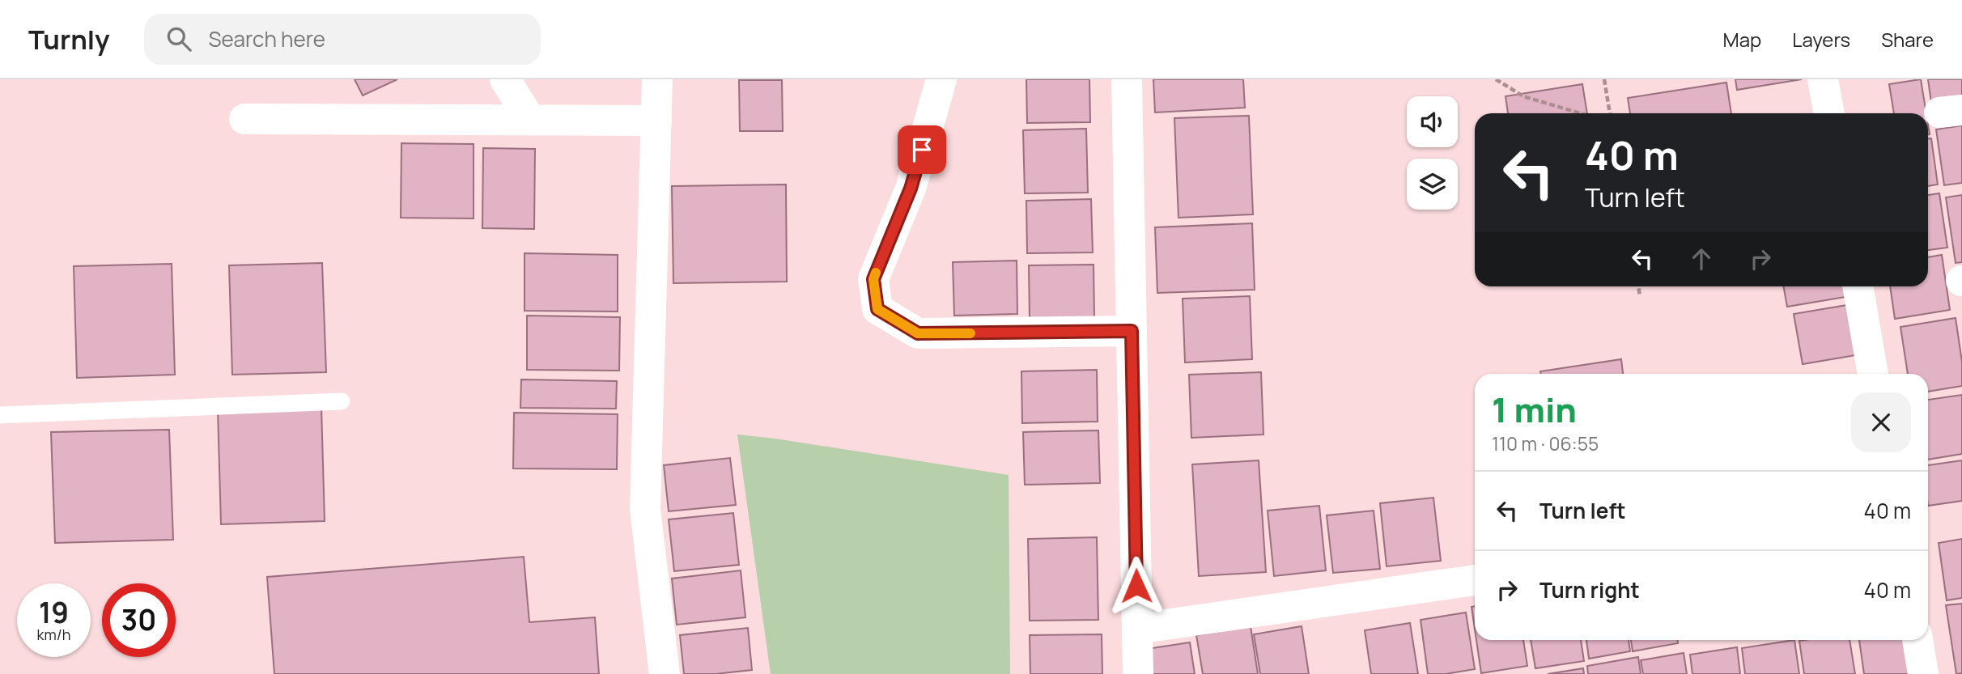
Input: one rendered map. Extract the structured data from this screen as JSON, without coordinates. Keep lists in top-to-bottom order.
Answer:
{
  "page": {
    "header": "Turnly",
    "search": "Search here",
    "nav": ["Map", "Layers", "Share"],
    "turn": ["40 m", "Turn left"],
    "heading": ["1 min", "110 m · 06:55"],
    "list": [
      {
        "name": "Turn left",
        "value": "40 m"
      },
      {
        "name": "Turn right",
        "value": "40 m"
      }
    ],
    "speed": "19 km/h",
    "limit": "30"
  }
}
